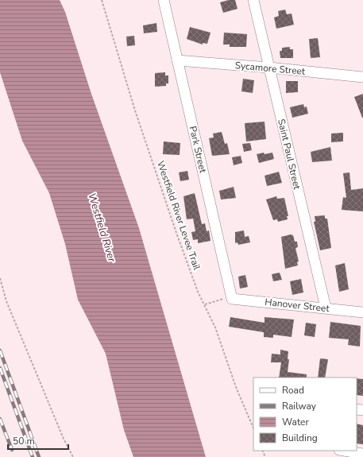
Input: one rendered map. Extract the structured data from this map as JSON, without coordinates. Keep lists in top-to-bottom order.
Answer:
{
  "streets": {
    "street": [
      "Sycamore Street",
      "Park Street",
      "Saint Paul Street",
      "Hanover Street"
    ],
    "path": ["Westfield River Levee Trail"]
  },
  "crossings": [
    ["Sycamore Street", "Park Street"],
    ["Sycamore Street", "Saint Paul Street"],
    ["Park Street", "Hanover Street"],
    ["Saint Paul Street", "Hanover Street"]
  ],
  "water": ["Westfield River"],
  "legend": [
    "Road",
    "Railway",
    "Water",
    "Building"
  ],
  "scale_bar": "50 m"
}
